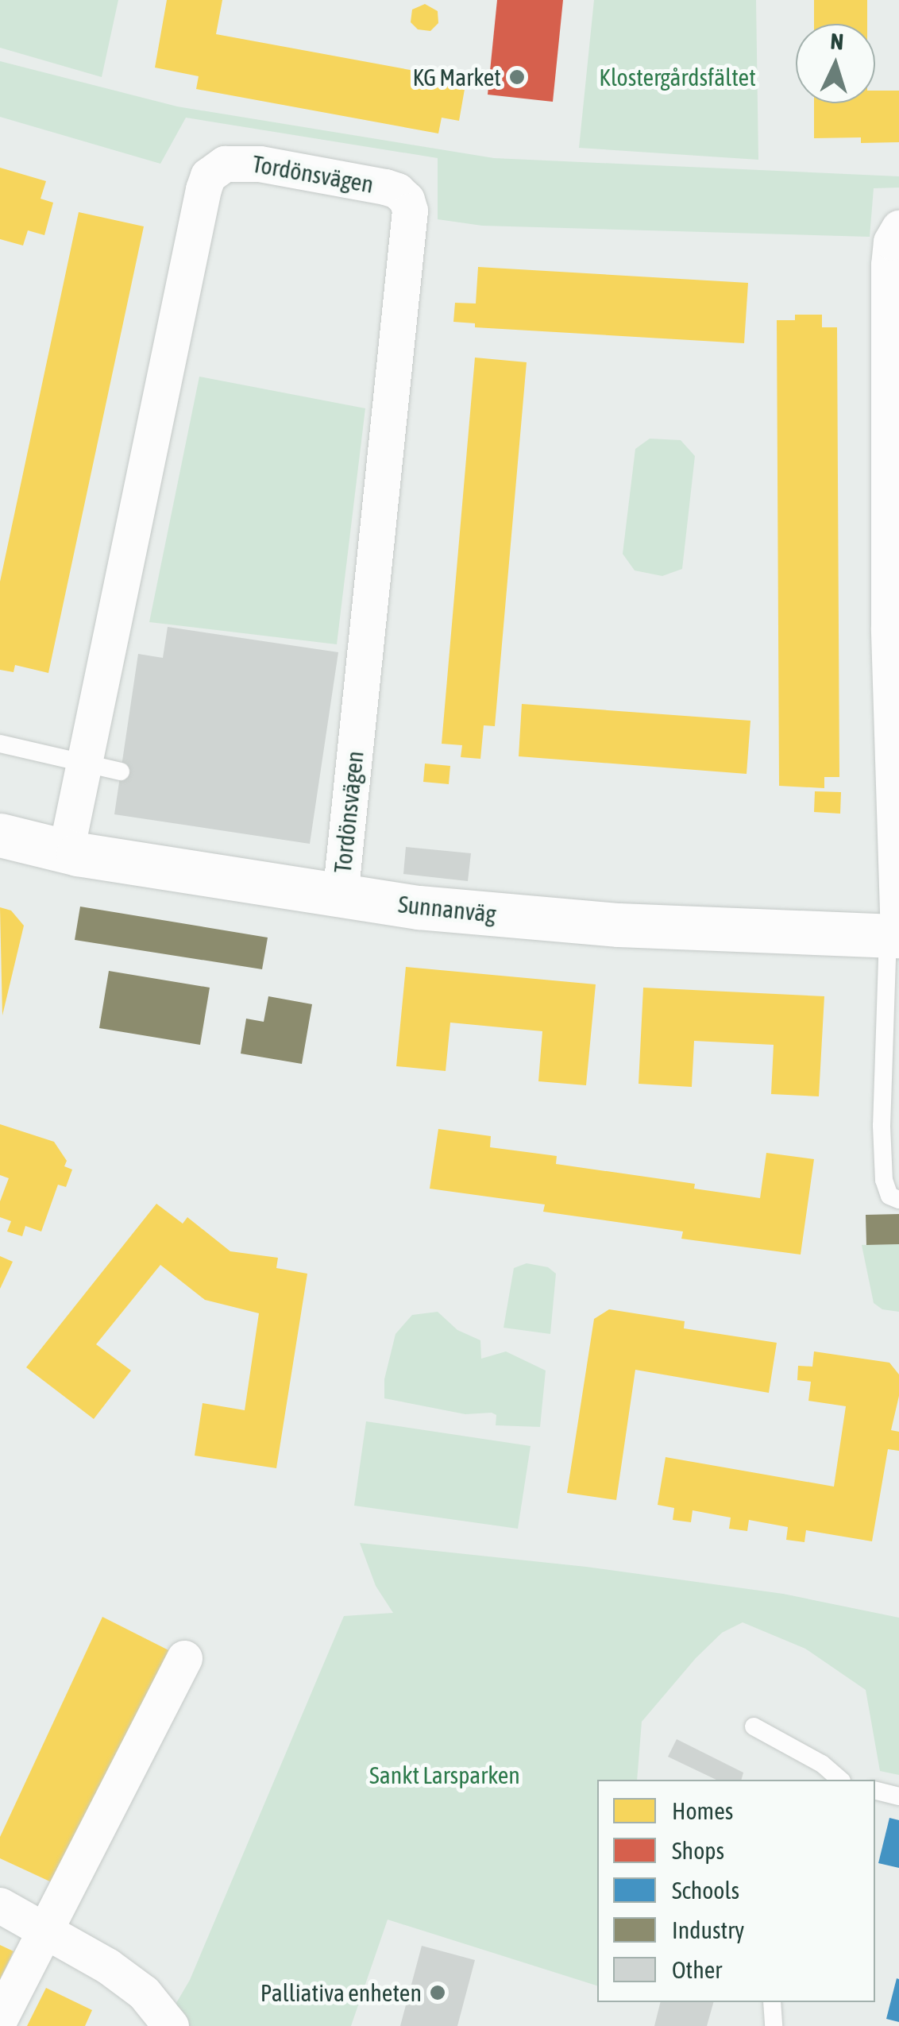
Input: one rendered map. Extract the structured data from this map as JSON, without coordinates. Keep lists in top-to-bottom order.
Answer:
{
  "streets": {
    "street": ["Tordönsvägen", "Sunnanväg"]
  },
  "crossings": [
    ["Tordönsvägen", "Sunnanväg"]
  ],
  "parks": ["Klostergårdsfältet", "Sankt Larsparken"],
  "places": ["KG Market", "Palliativa enheten"],
  "legend": [
    "Homes",
    "Shops",
    "Schools",
    "Industry",
    "Other"
  ],
  "north": "top"
}
